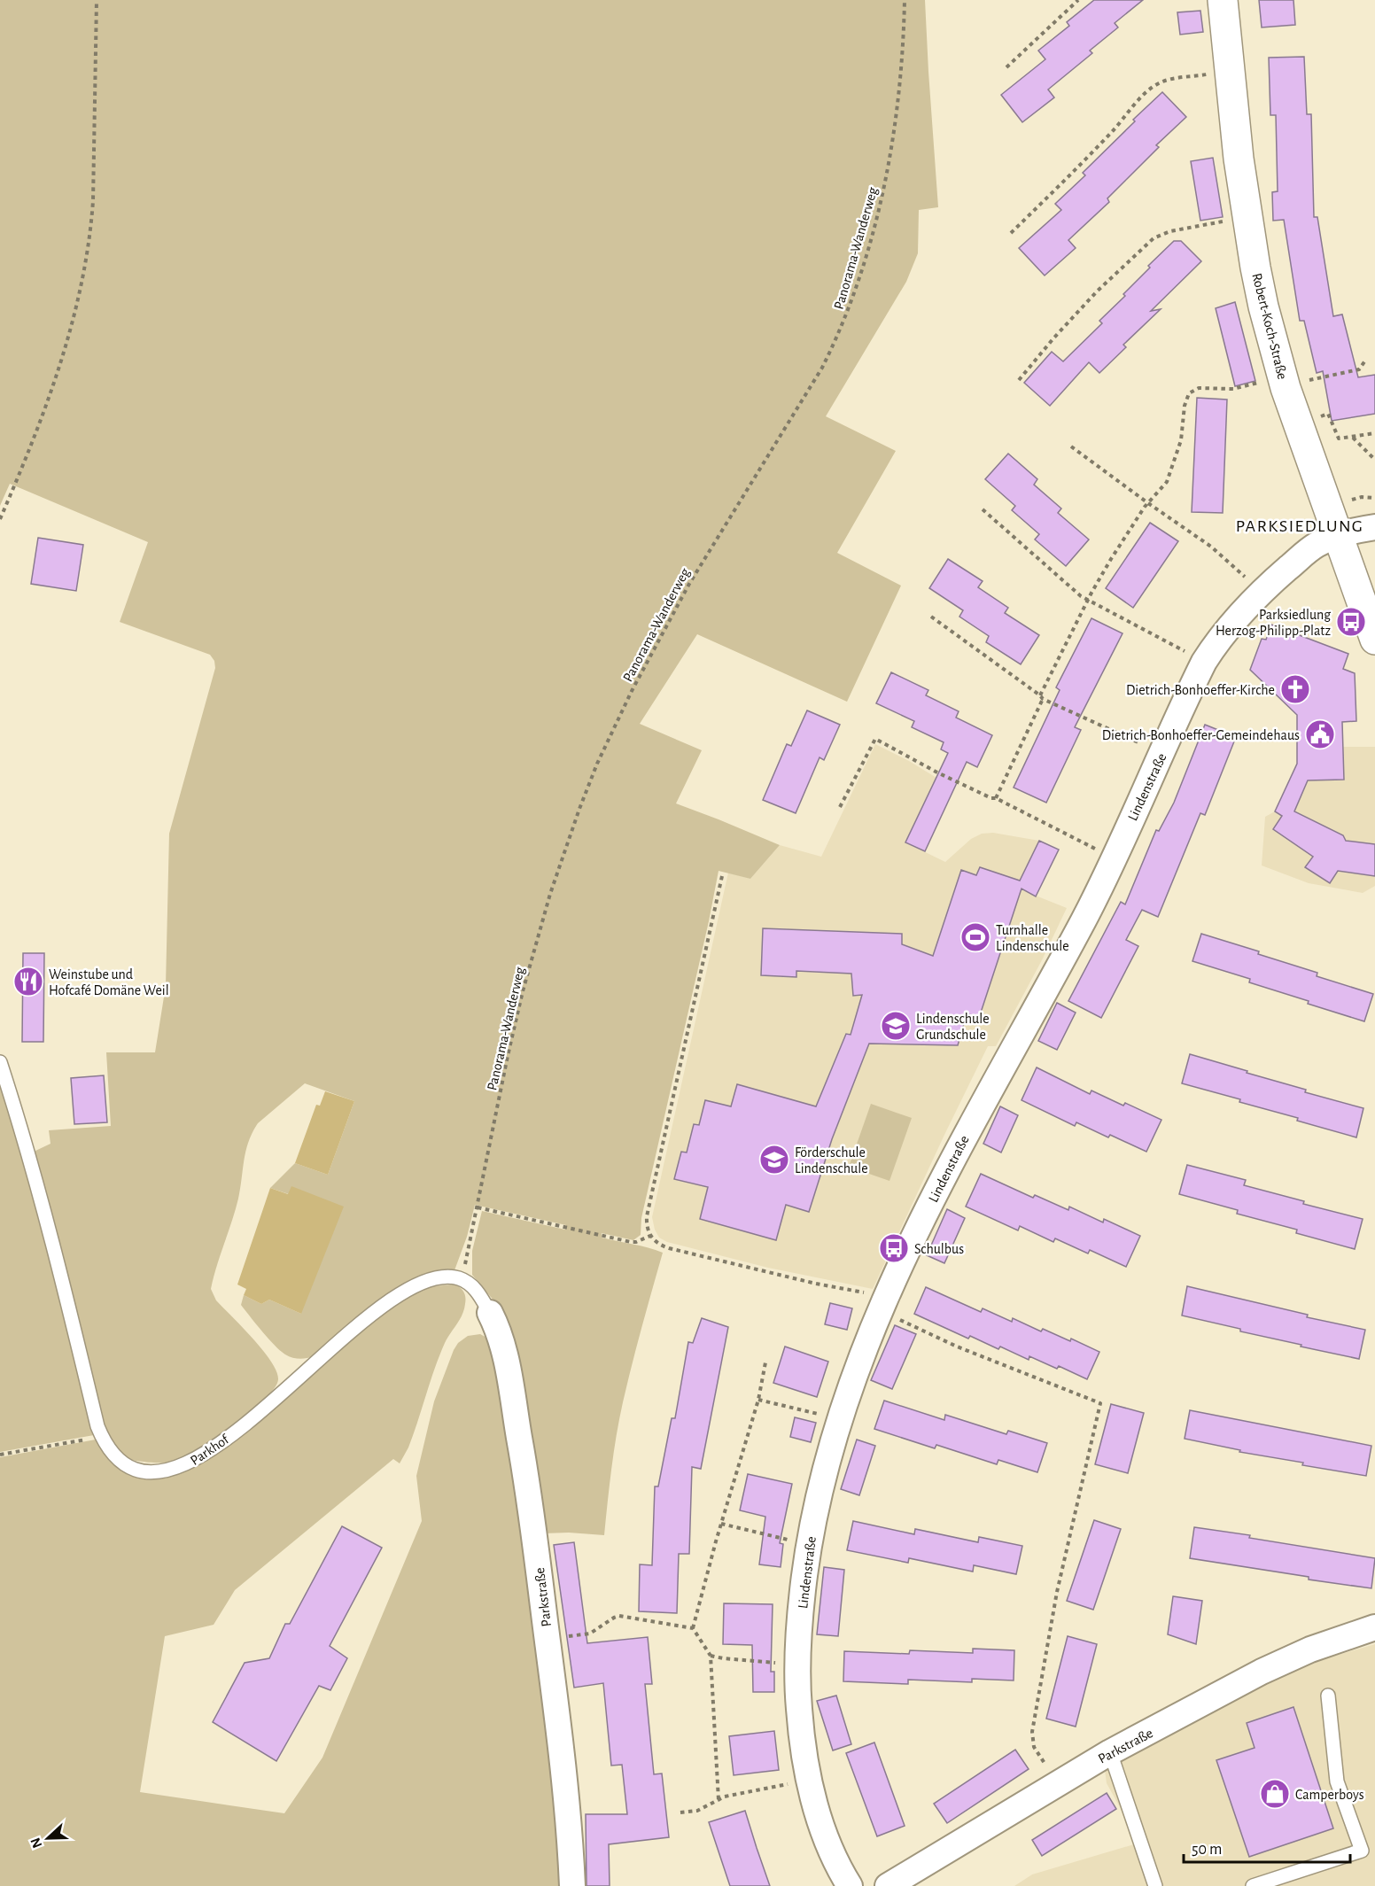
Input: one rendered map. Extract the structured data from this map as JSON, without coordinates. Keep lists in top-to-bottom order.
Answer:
{
  "streets": {
    "street": ["Robert-Koch-Straße", "Lindenstraße", "Parkstraße"],
    "lane": ["Parkhof"],
    "path": ["Panorama-Wanderweg"]
  },
  "crossings": [
    ["Panorama-Wanderweg", "Parkhof"],
    ["Robert-Koch-Straße", "Lindenstraße"]
  ],
  "districts": ["PARKSIEDLUNG"],
  "places": {
    "bus stop": ["Parksiedlung Herzog-Philipp-Platz", "Schulbus"],
    "church": ["Dietrich-Bonhoeffer-Kirche"],
    "public building": ["Dietrich-Bonhoeffer-Gemeindehaus"],
    "sports": ["Turnhalle Lindenschule"],
    "restaurant": ["Weinstube und Hofcafé Domäne Weil"],
    "school or university": ["Lindenschule Grundschule", "Förderschule Lindenschule"],
    "shop": ["Camperboys"]
  },
  "scale_bar": "50 m",
  "north": "left"
}
